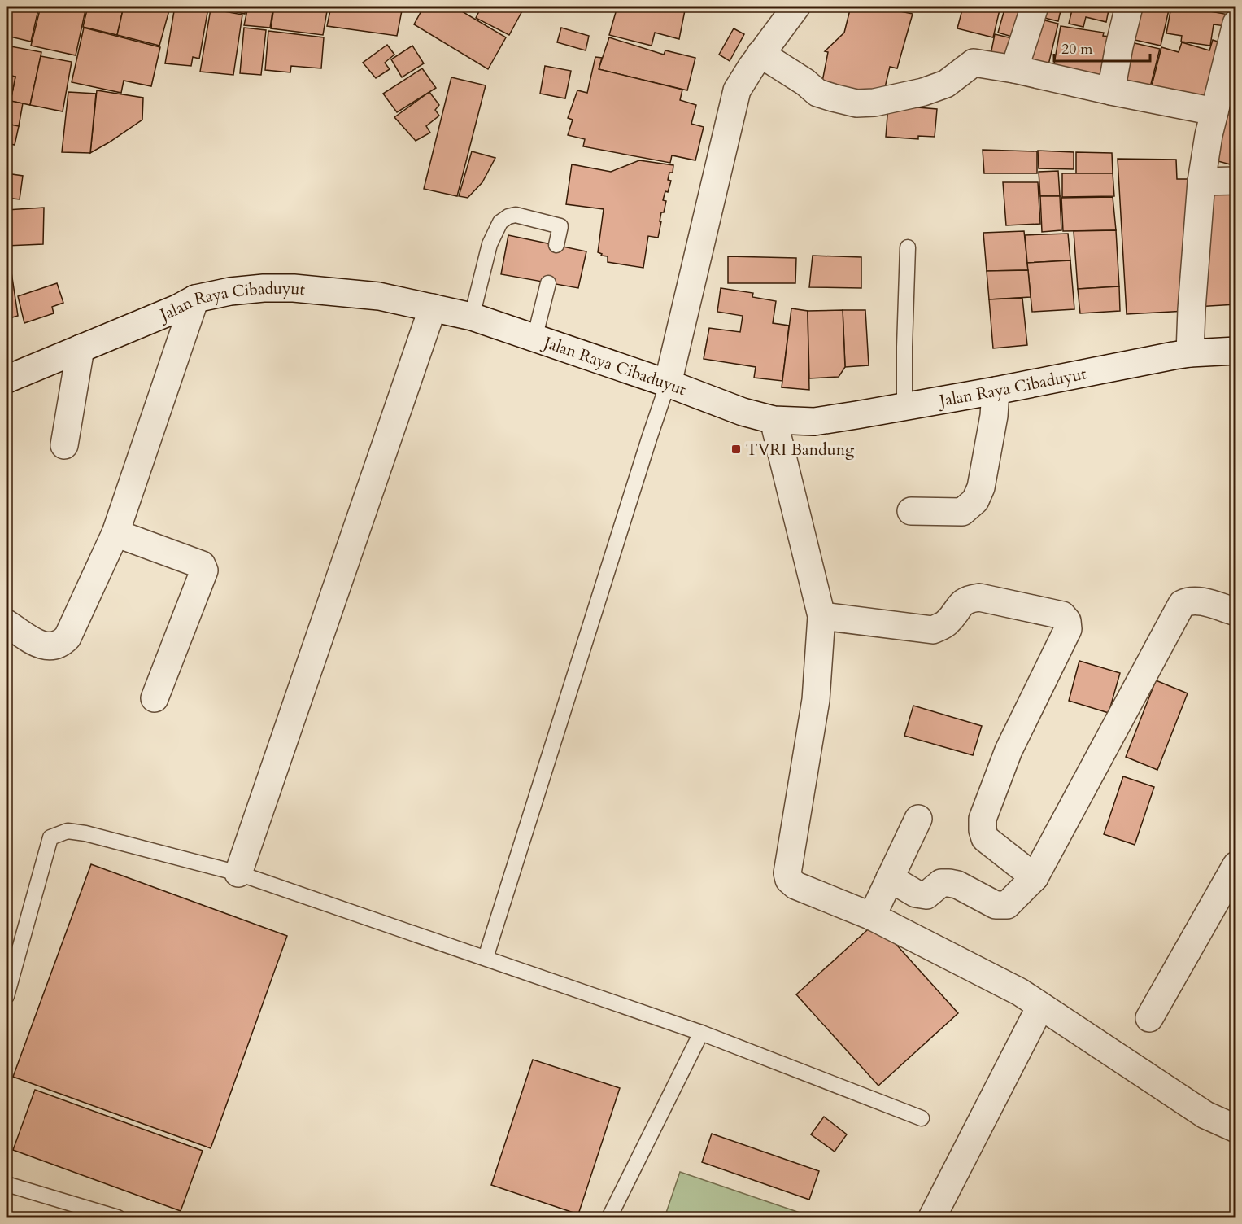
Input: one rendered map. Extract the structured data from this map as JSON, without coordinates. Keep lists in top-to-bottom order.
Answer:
{
  "streets": {
    "street": ["Jalan Raya Cibaduyut"]
  },
  "places": {
    "transit": ["TVRI Bandung"]
  },
  "scale_bar": "20 m"
}
